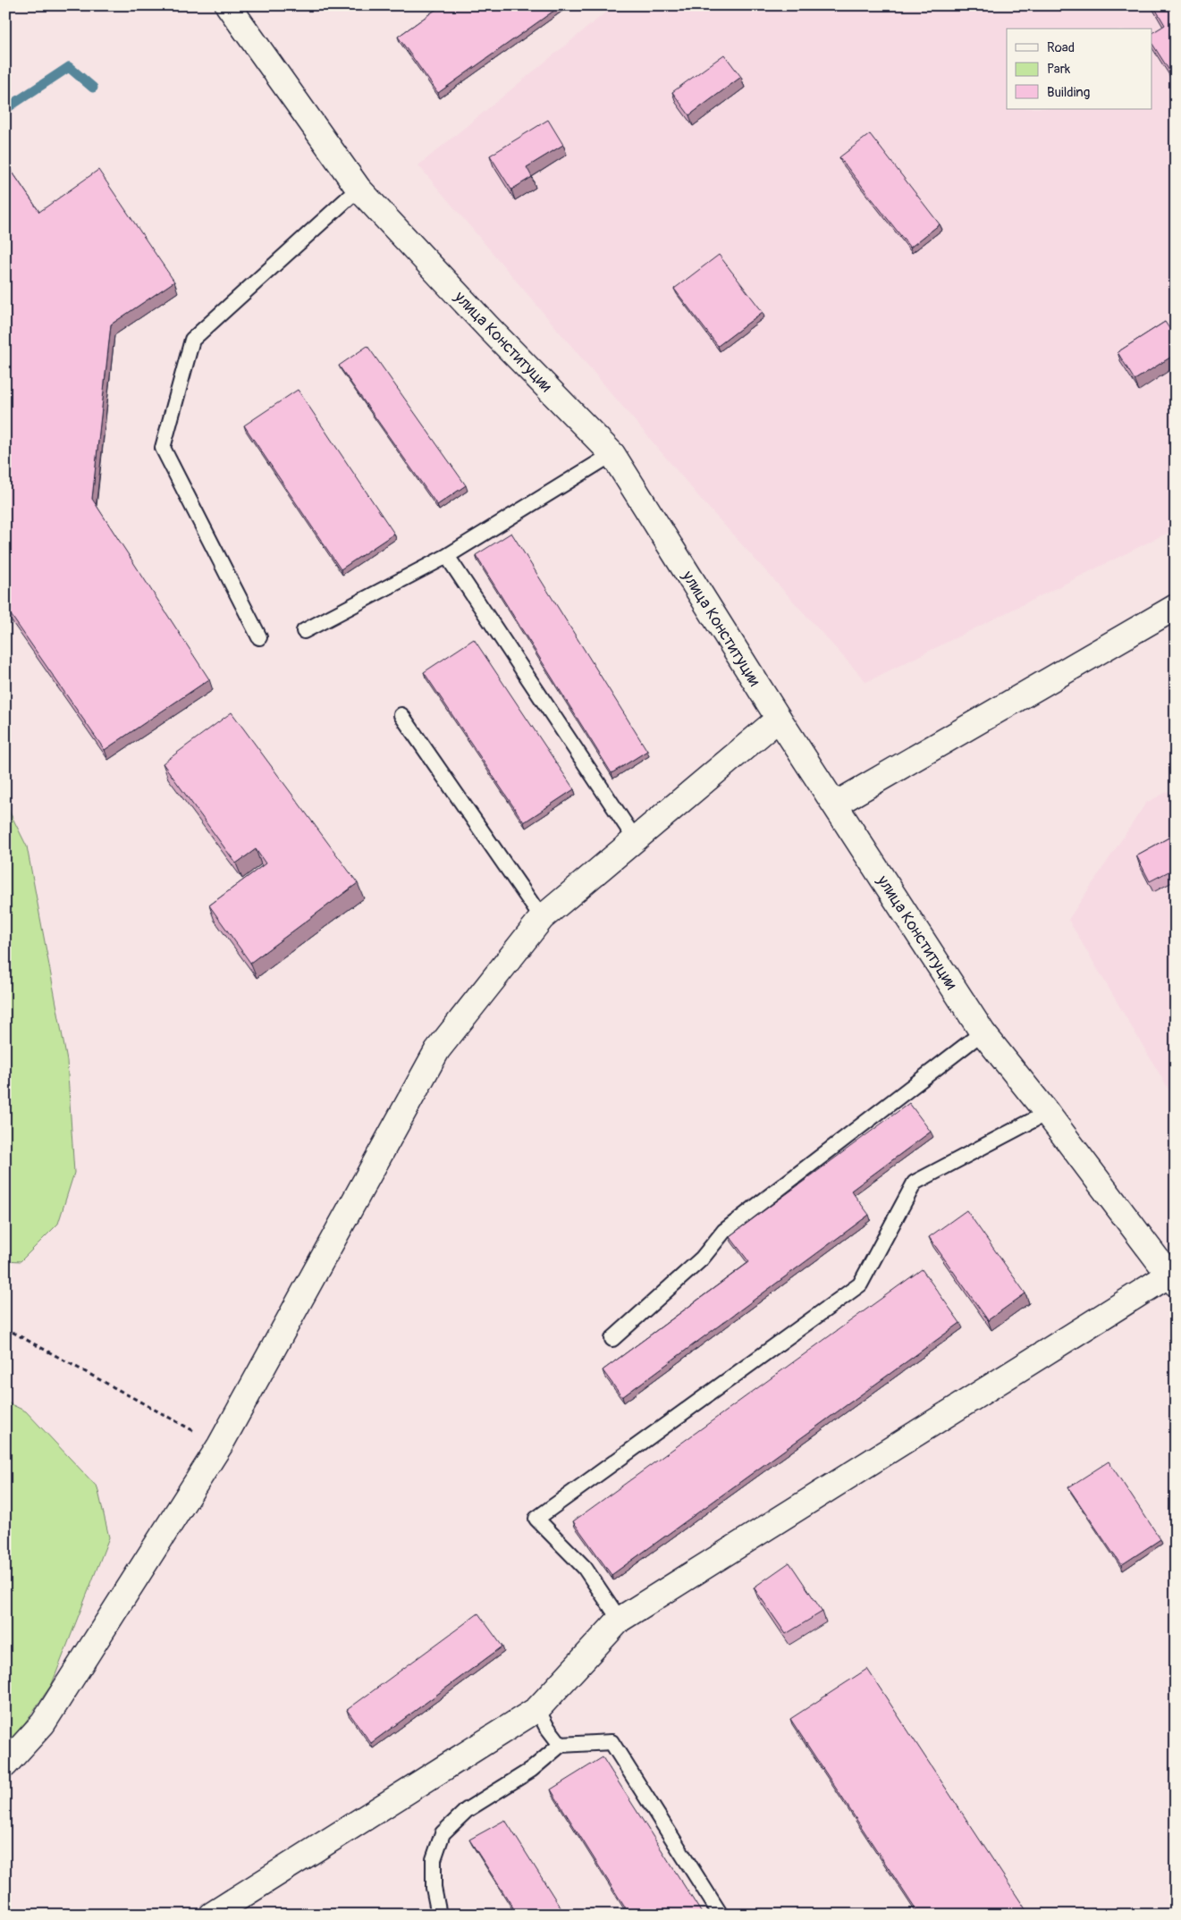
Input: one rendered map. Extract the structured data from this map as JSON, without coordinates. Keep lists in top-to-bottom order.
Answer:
{
  "streets": {
    "street": ["улица Конституции"]
  },
  "legend": ["Road", "Park", "Building"]
}
